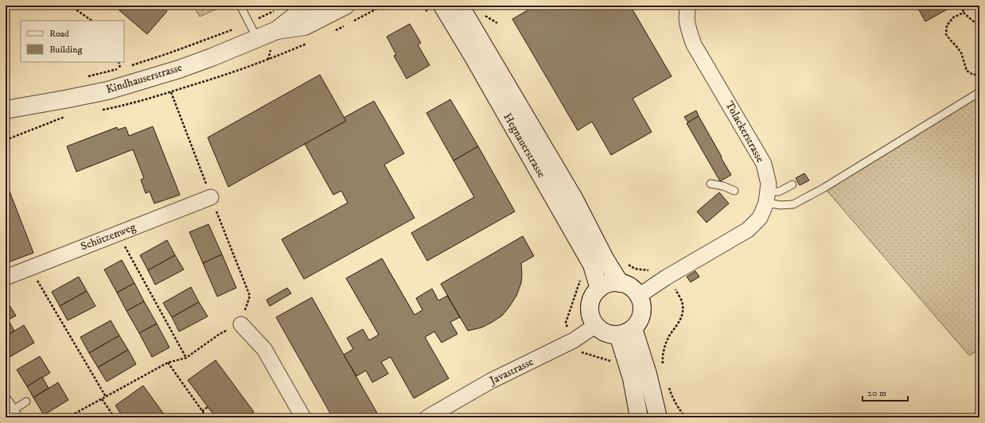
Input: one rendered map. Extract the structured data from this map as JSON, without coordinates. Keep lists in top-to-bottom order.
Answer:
{
  "streets": {
    "main road": ["Kindhauserstrasse", "Hegnauerstrasse"],
    "street": ["Tolackerstrasse", "Schützenweg", "Javastrasse"]
  },
  "crossings": [
    ["Tolackerstrasse", "Hegnauerstrasse"],
    ["Tolackerstrasse", "Javastrasse"],
    ["Hegnauerstrasse", "Javastrasse"]
  ],
  "legend": ["Road", "Building"],
  "scale_bar": "20 m"
}
